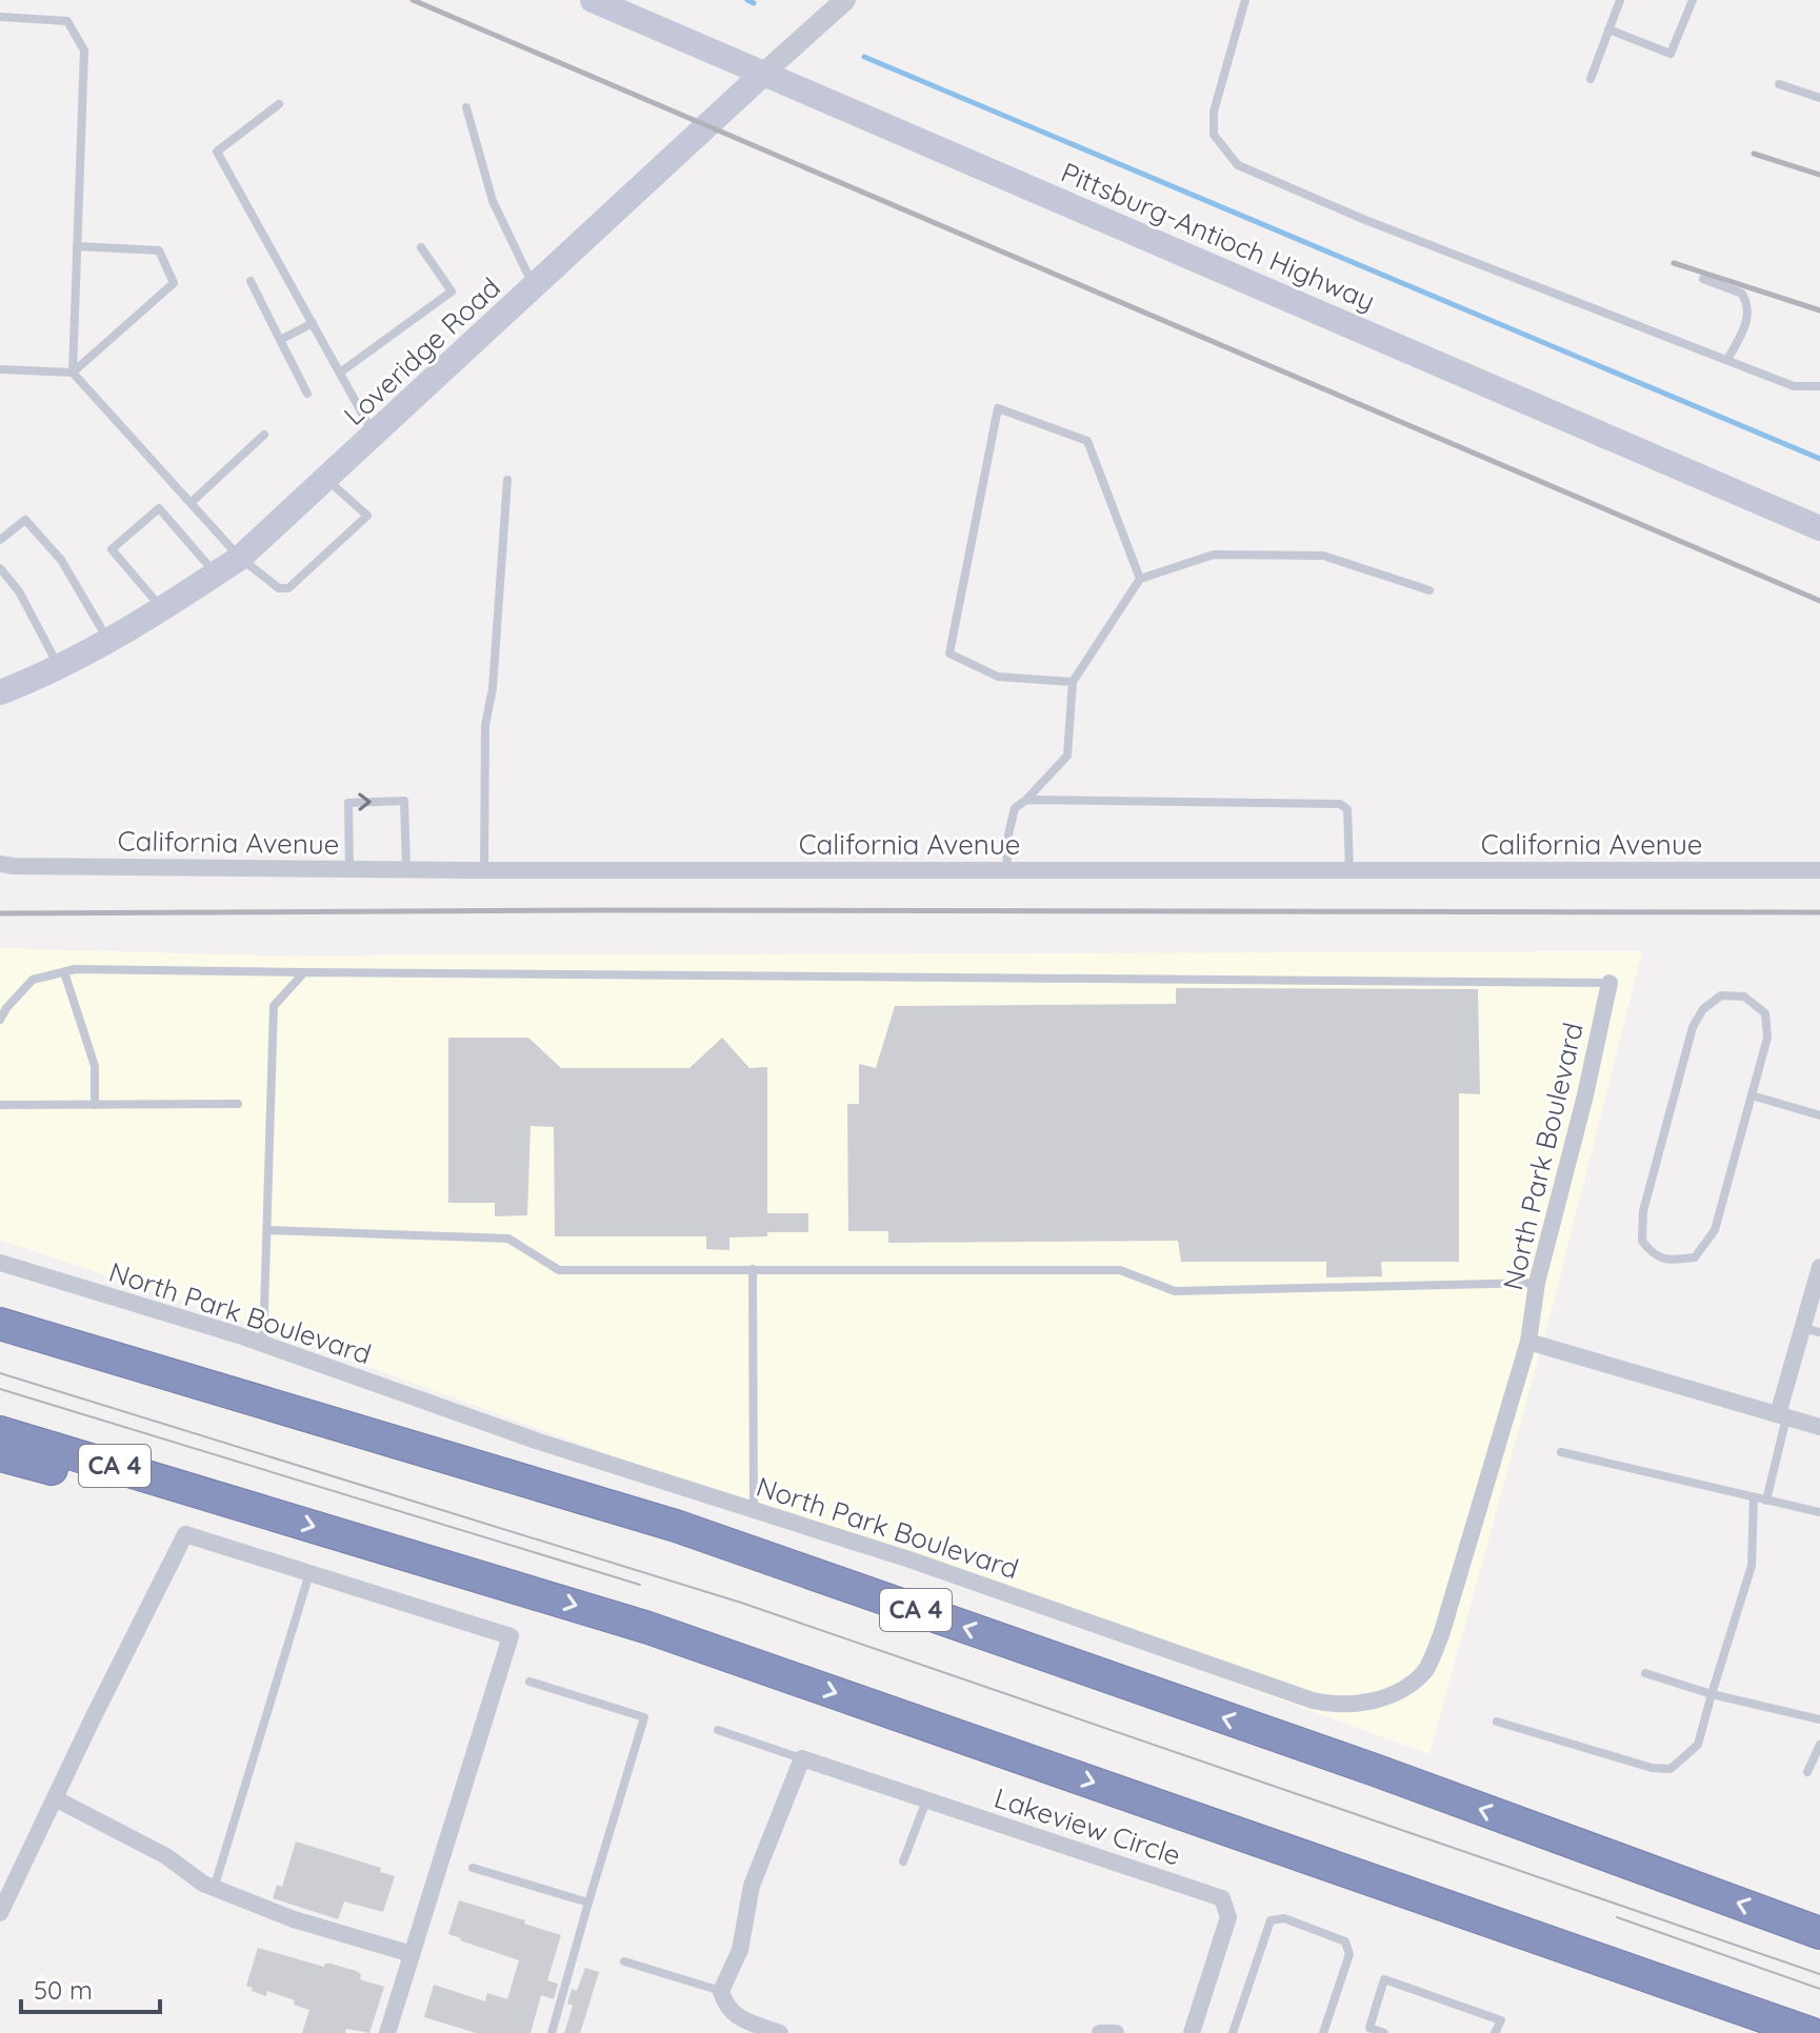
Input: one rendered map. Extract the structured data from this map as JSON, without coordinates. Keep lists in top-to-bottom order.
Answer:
{
  "streets": {
    "highway": ["CA 4"],
    "main road": ["Pittsburg-Antioch Highway", "Loveridge Road"],
    "street": ["California Avenue", "North Park Boulevard", "Lakeview Circle"]
  },
  "crossings": [
    ["Pittsburg-Antioch Highway", "Loveridge Road"]
  ],
  "scale_bar": "50 m"
}
